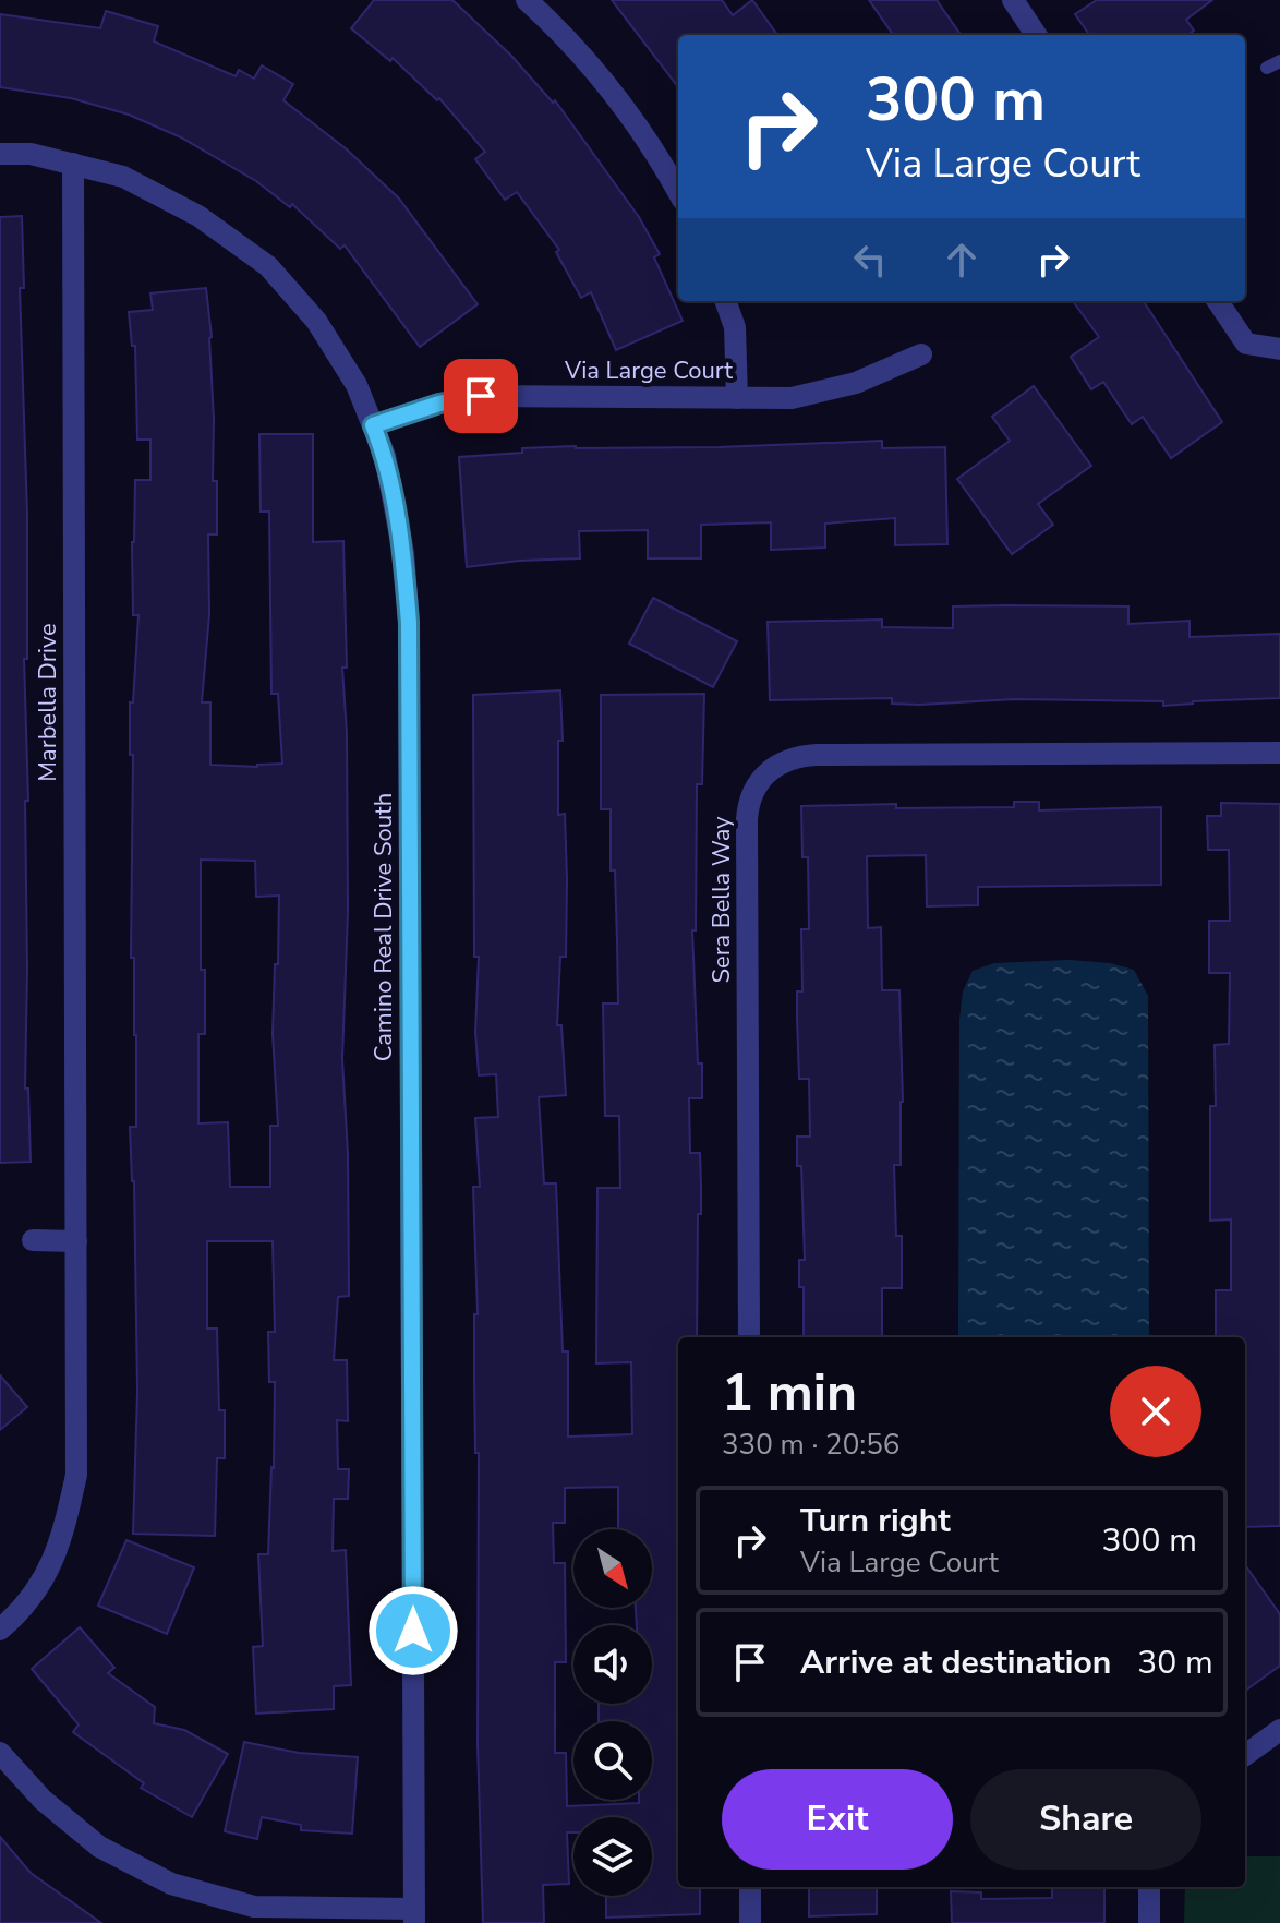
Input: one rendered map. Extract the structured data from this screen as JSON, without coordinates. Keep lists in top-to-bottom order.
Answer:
{
  "streets": {
    "street": [
      "Via Large Court",
      "Marbella Drive",
      "Sera Bella Way",
      "Camino Real Drive South"
    ]
  },
  "crossings": [
    ["Via Large Court", "Camino Real Drive South"],
    ["Marbella Drive", "Camino Real Drive South"]
  ],
  "north": "bottom right",
  "page": {
    "turn": ["300 m", "Via Large Court"],
    "heading": ["1 min", "330 m · 20:56"],
    "list": [
      {
        "name": "Turn right",
        "note": "Via Large Court",
        "value": "300 m"
      },
      {
        "name": "Arrive at destination",
        "value": "30 m"
      }
    ],
    "buttons": ["Exit", "Share"]
  }
}
